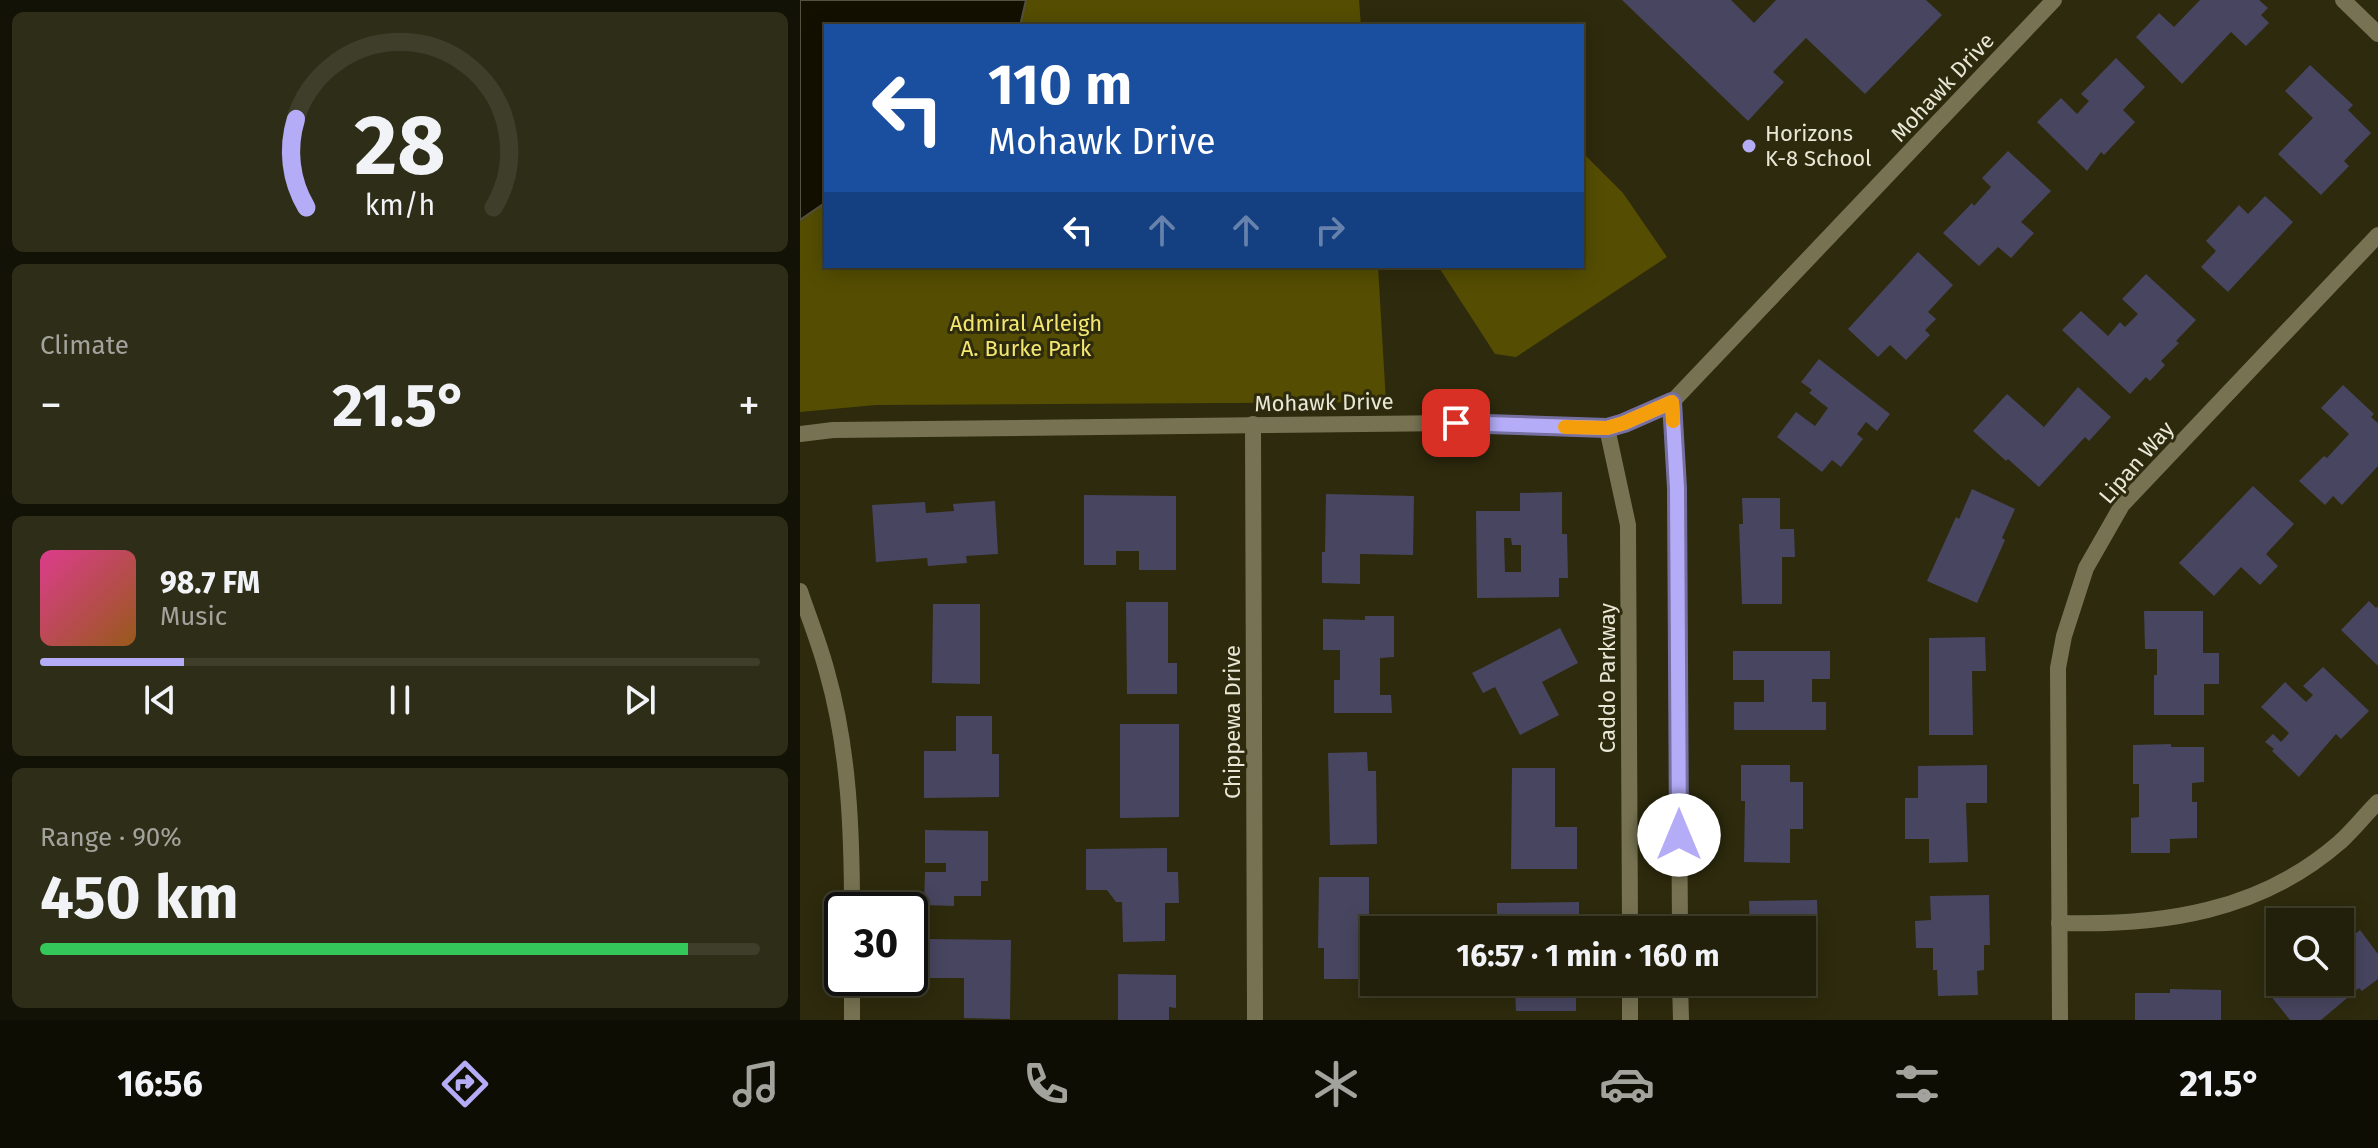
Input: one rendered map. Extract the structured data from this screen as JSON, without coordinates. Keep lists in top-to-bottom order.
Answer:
{
  "streets": {
    "street": [
      "Mohawk Drive",
      "Lipan Way",
      "Caddo Parkway",
      "Chippewa Drive"
    ]
  },
  "crossings": [
    ["Mohawk Drive", "Caddo Parkway"],
    ["Mohawk Drive", "Chippewa Drive"]
  ],
  "parks": ["Admiral Arleigh A. Burke Park"],
  "places": ["Horizons K-8 School"],
  "page": {
    "turn": ["110 m", "Mohawk Drive"],
    "tile": [
      "Climate",
      ["Range · 90%", "450 km"]
    ],
    "heat": ["−", "21.5°", "+"],
    "song": ["98.7 FM", "Music"],
    "limit": "30",
    "trip": "16:57 · 1 min · 160 m",
    "tabs": ["16:56", "21.5°"],
    "gauge": ["28", "km/h"]
  }
}
